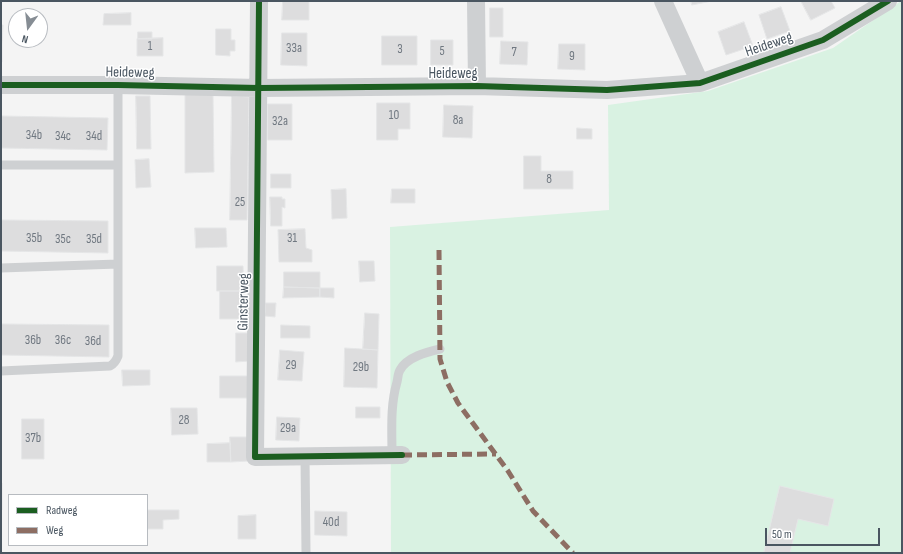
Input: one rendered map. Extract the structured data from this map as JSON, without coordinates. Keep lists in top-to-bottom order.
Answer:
{
  "streets": {
    "street": ["Heideweg", "Ginsterweg"]
  },
  "crossings": [
    ["Heideweg", "Ginsterweg"]
  ],
  "house_numbers": [
    "1",
    "33a",
    "3",
    "5",
    "7",
    "9",
    "10",
    "8a",
    "32a",
    "34b",
    "34c",
    "34d",
    "8",
    "25",
    "35b",
    "31",
    "35c",
    "35d",
    "36b",
    "36c",
    "36d",
    "29",
    "29b",
    "28",
    "29a",
    "37b",
    "40d"
  ],
  "legend": ["Radweg", "Weg"],
  "scale_bar": "50 m",
  "north": "bottom"
}
